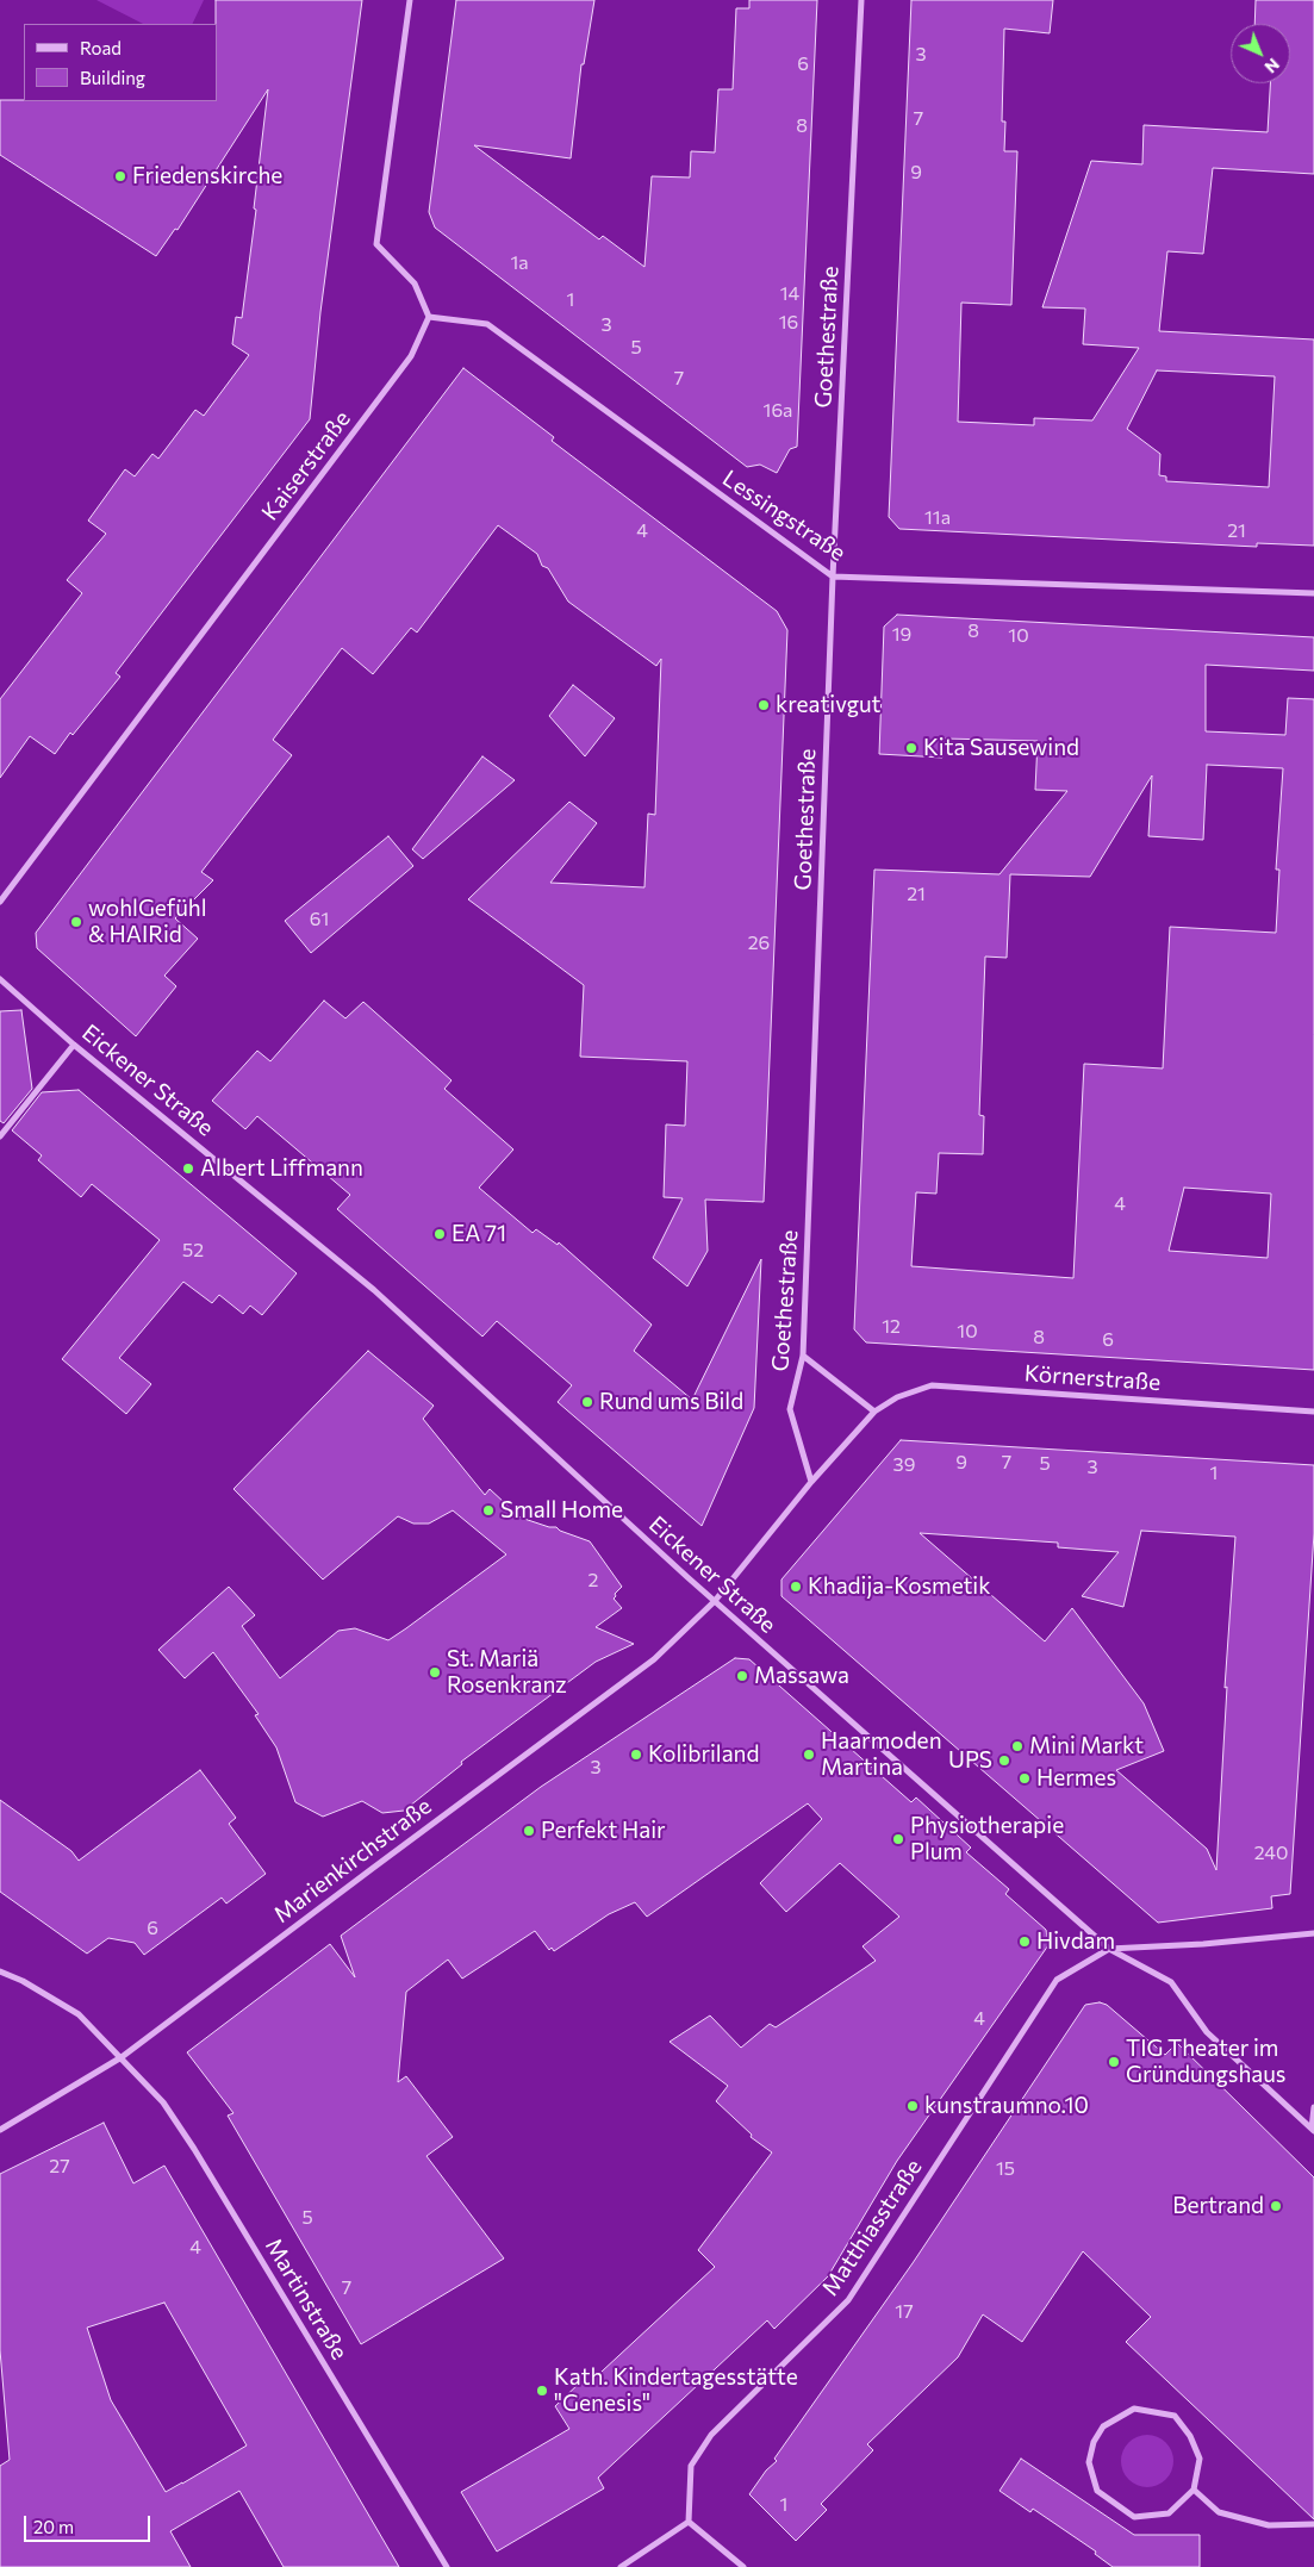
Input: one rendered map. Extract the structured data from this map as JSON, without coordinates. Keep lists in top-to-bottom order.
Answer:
{
  "streets": {
    "street": [
      "Goethestraße",
      "Kaiserstraße",
      "Lessingstraße",
      "Eickener Straße",
      "Körnerstraße",
      "Marienkirchstraße",
      "Matthiasstraße",
      "Martinstraße"
    ]
  },
  "crossings": [
    ["Goethestraße", "Lessingstraße"],
    ["Goethestraße", "Körnerstraße"],
    ["Kaiserstraße", "Lessingstraße"],
    ["Eickener Straße", "Marienkirchstraße"],
    ["Eickener Straße", "Matthiasstraße"],
    ["Marienkirchstraße", "Martinstraße"]
  ],
  "places": [
    "Friedenskirche",
    "kreativgut",
    "Kita Sausewind",
    "wohlGefühl & HAIRid",
    "Albert Liffmann",
    "EA 71",
    "Rund ums Bild",
    "Small Home",
    "Khadija-Kosmetik",
    "St. Mariä Rosenkranz",
    "Massawa",
    "Mini Markt",
    "Kolibriland",
    "Haarmoden Martina",
    "UPS",
    "Hermes",
    "Perfekt Hair",
    "Physiotherapie Plum",
    "Hivdam",
    "TIG Theater im Gründungshaus",
    "kunstraumno.10",
    "Bertrand",
    "Kath. Kindertagesstätte \"Genesis\""
  ],
  "house_numbers": [
    "3",
    "6",
    "7",
    "8",
    "9",
    "1a",
    "14",
    "1",
    "16",
    "3",
    "5",
    "7",
    "16a",
    "11a",
    "4",
    "21",
    "8",
    "19",
    "10",
    "21",
    "61",
    "26",
    "4",
    "52",
    "12",
    "10",
    "8",
    "6",
    "9",
    "7",
    "5",
    "39",
    "3",
    "1",
    "2",
    "3",
    "240",
    "6",
    "4",
    "27",
    "15",
    "5",
    "4",
    "7",
    "17",
    "1"
  ],
  "legend": ["Road", "Building"],
  "scale_bar": "20 m",
  "north": "bottom right"
}
